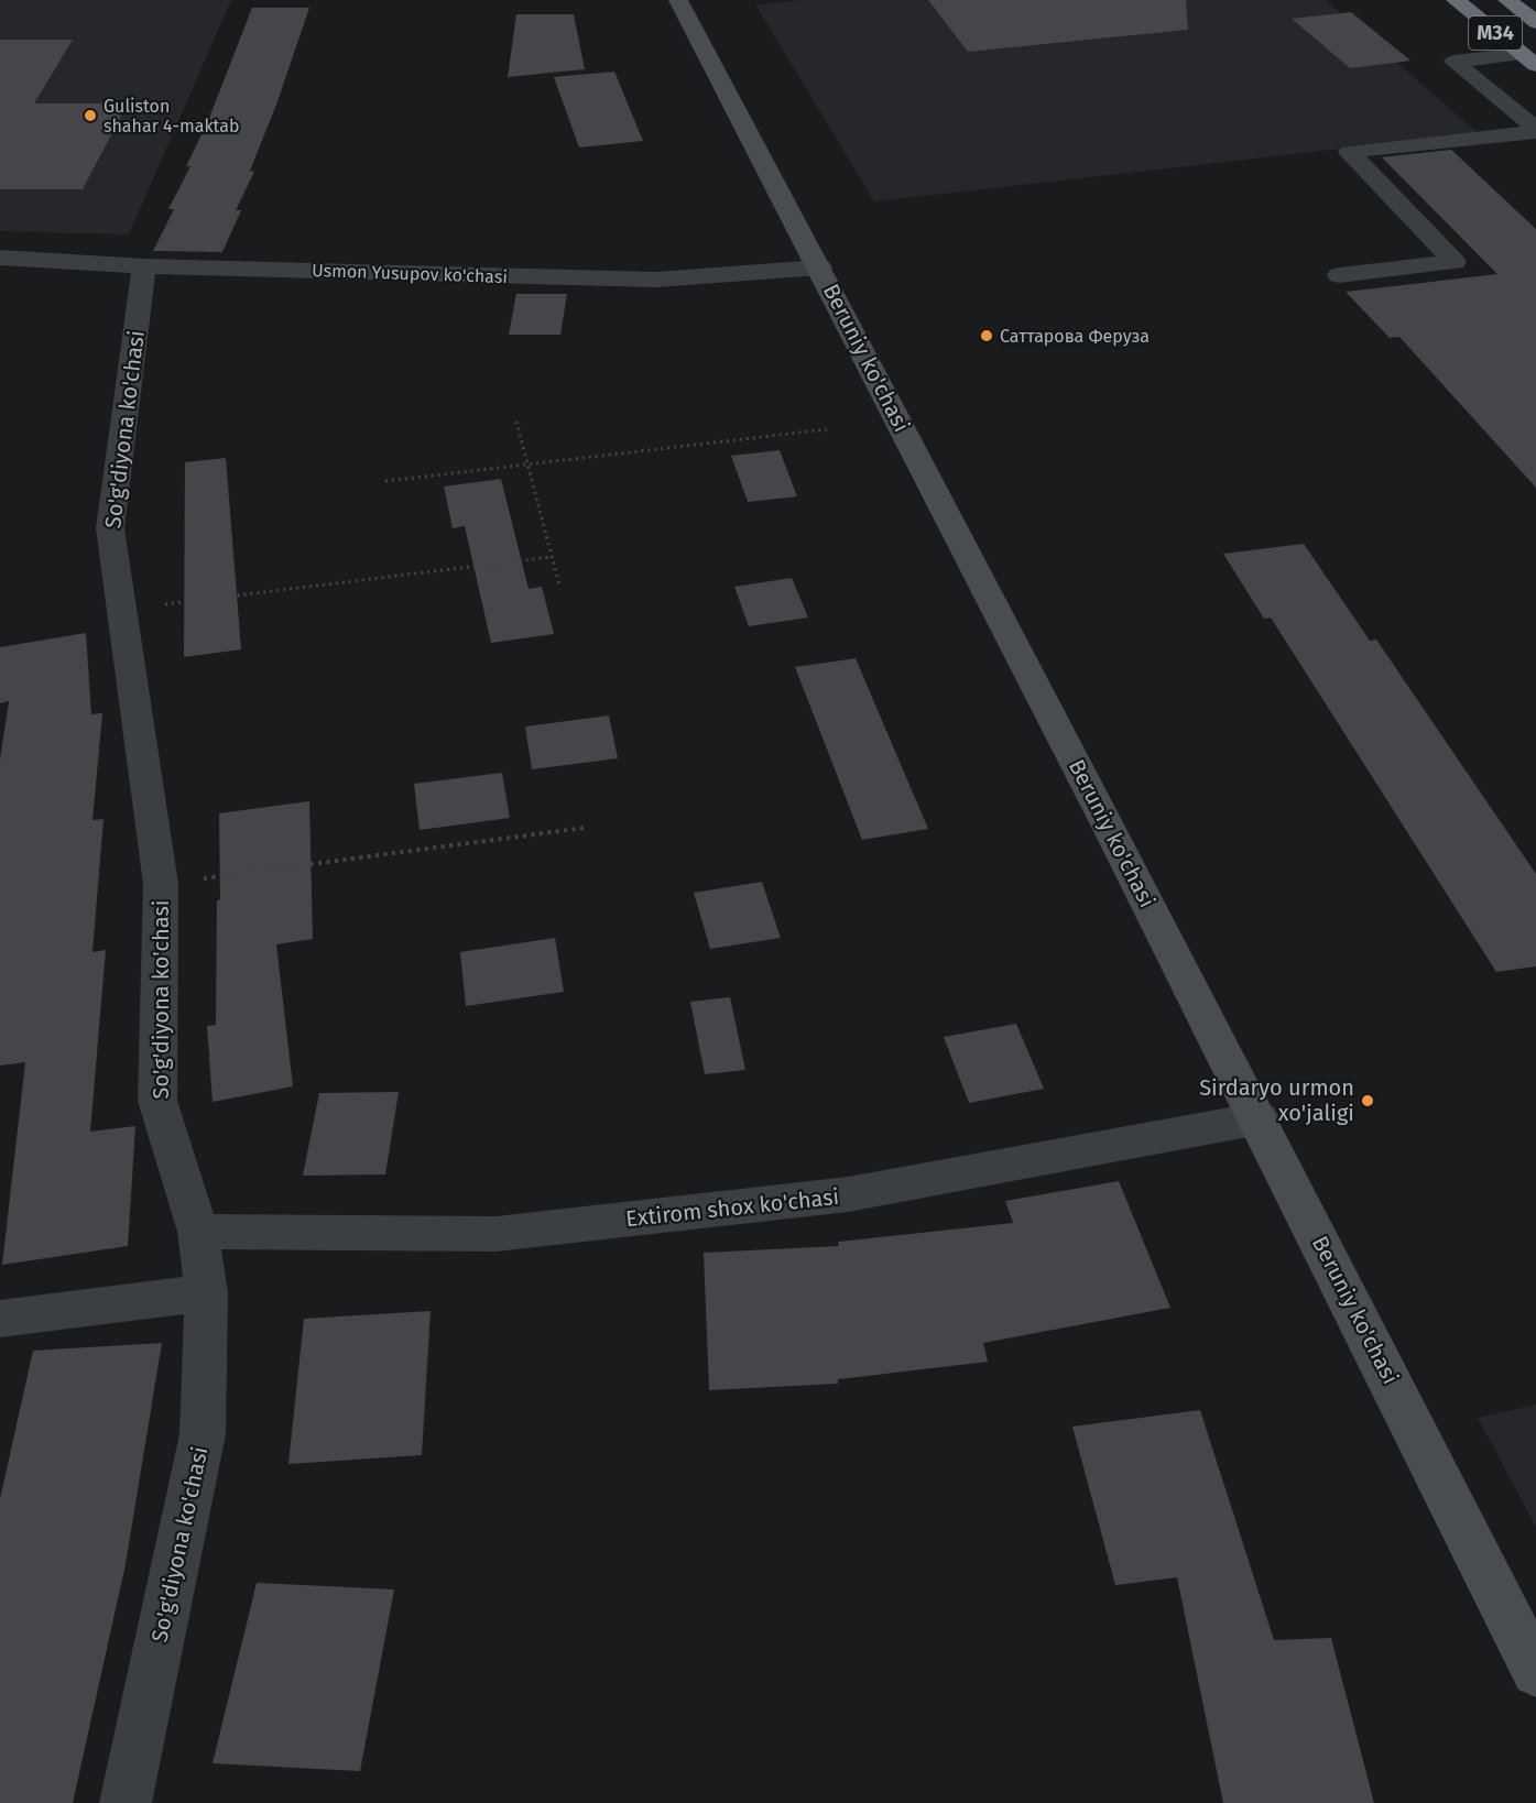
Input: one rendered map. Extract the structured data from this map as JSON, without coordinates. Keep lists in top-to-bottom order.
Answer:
{
  "streets": {
    "highway": ["M34"],
    "street": [
      "Usmon Yusupov ko'chasi",
      "Beruniy ko'chasi",
      "So'g'diyona ko'chasi",
      "Extirom shox ko'chasi"
    ]
  },
  "crossings": [
    ["Usmon Yusupov ko'chasi", "Beruniy ko'chasi"],
    ["Usmon Yusupov ko'chasi", "So'g'diyona ko'chasi"],
    ["Beruniy ko'chasi", "Extirom shox ko'chasi"],
    ["So'g'diyona ko'chasi", "Extirom shox ko'chasi"]
  ],
  "places": ["Guliston shahar 4-maktab", "Саттарова Феруза", "Sirdaryo urmon xo'jaligi"]
}
